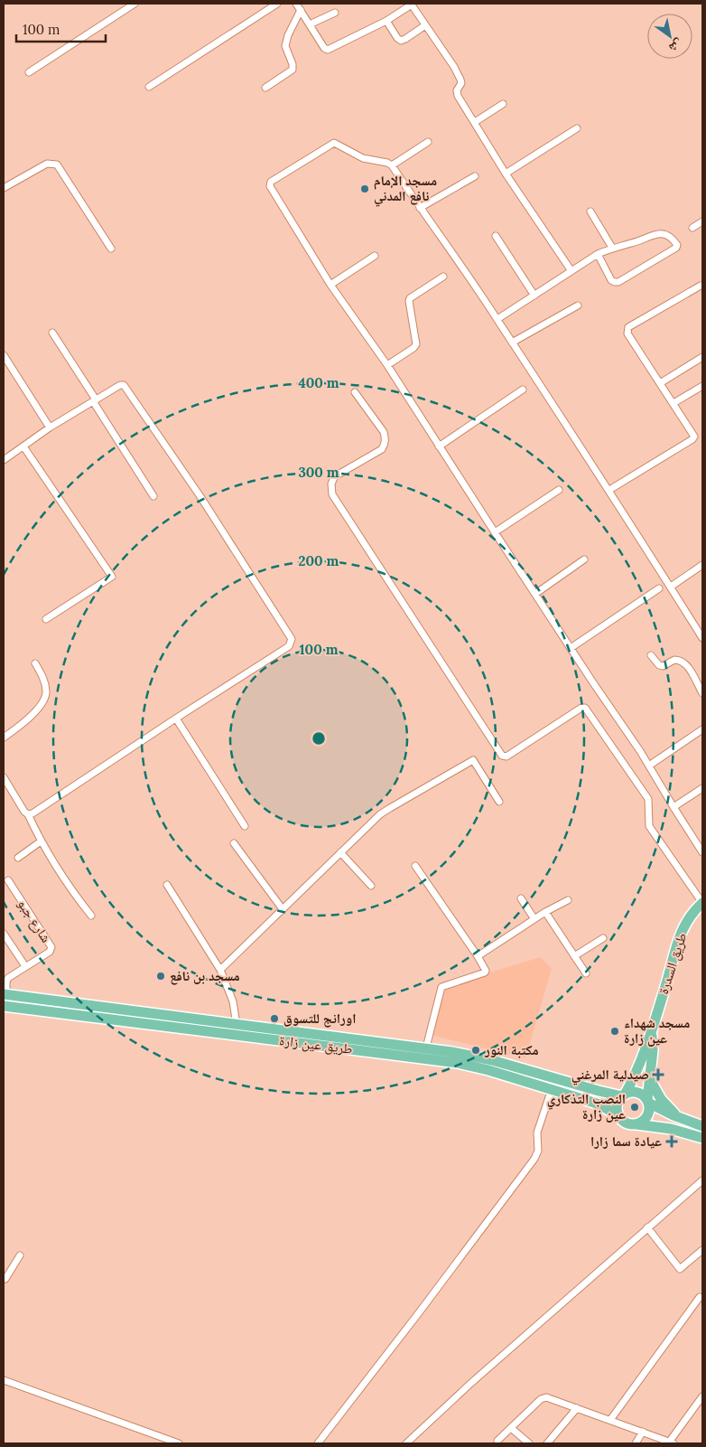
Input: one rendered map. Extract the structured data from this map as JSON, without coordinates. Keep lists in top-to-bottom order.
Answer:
{
  "streets": {
    "main road": ["طريق السدرة", "طريق عين زارة"],
    "street": ["شارع جبو"]
  },
  "crossings": [
    ["شارع جبو", "طريق عين زارة"],
    ["طريق السدرة", "طريق عين زارة"]
  ],
  "places": {
    "other": [
      "مسجد الإمام نافع المدني",
      "مسجد بن نافع",
      "اورانج للتسوق",
      "مسجد شهداء عين زارة",
      "مكتبة النور",
      "النصب التذكاري عين زارة"
    ],
    "health": ["صيدلية المرغني", "عيادة سما زارا"]
  },
  "scale_bar": "100 m",
  "north": "bottom right",
  "rings": [
    "400 m",
    "300 m",
    "200 m",
    "100 m"
  ]
}
